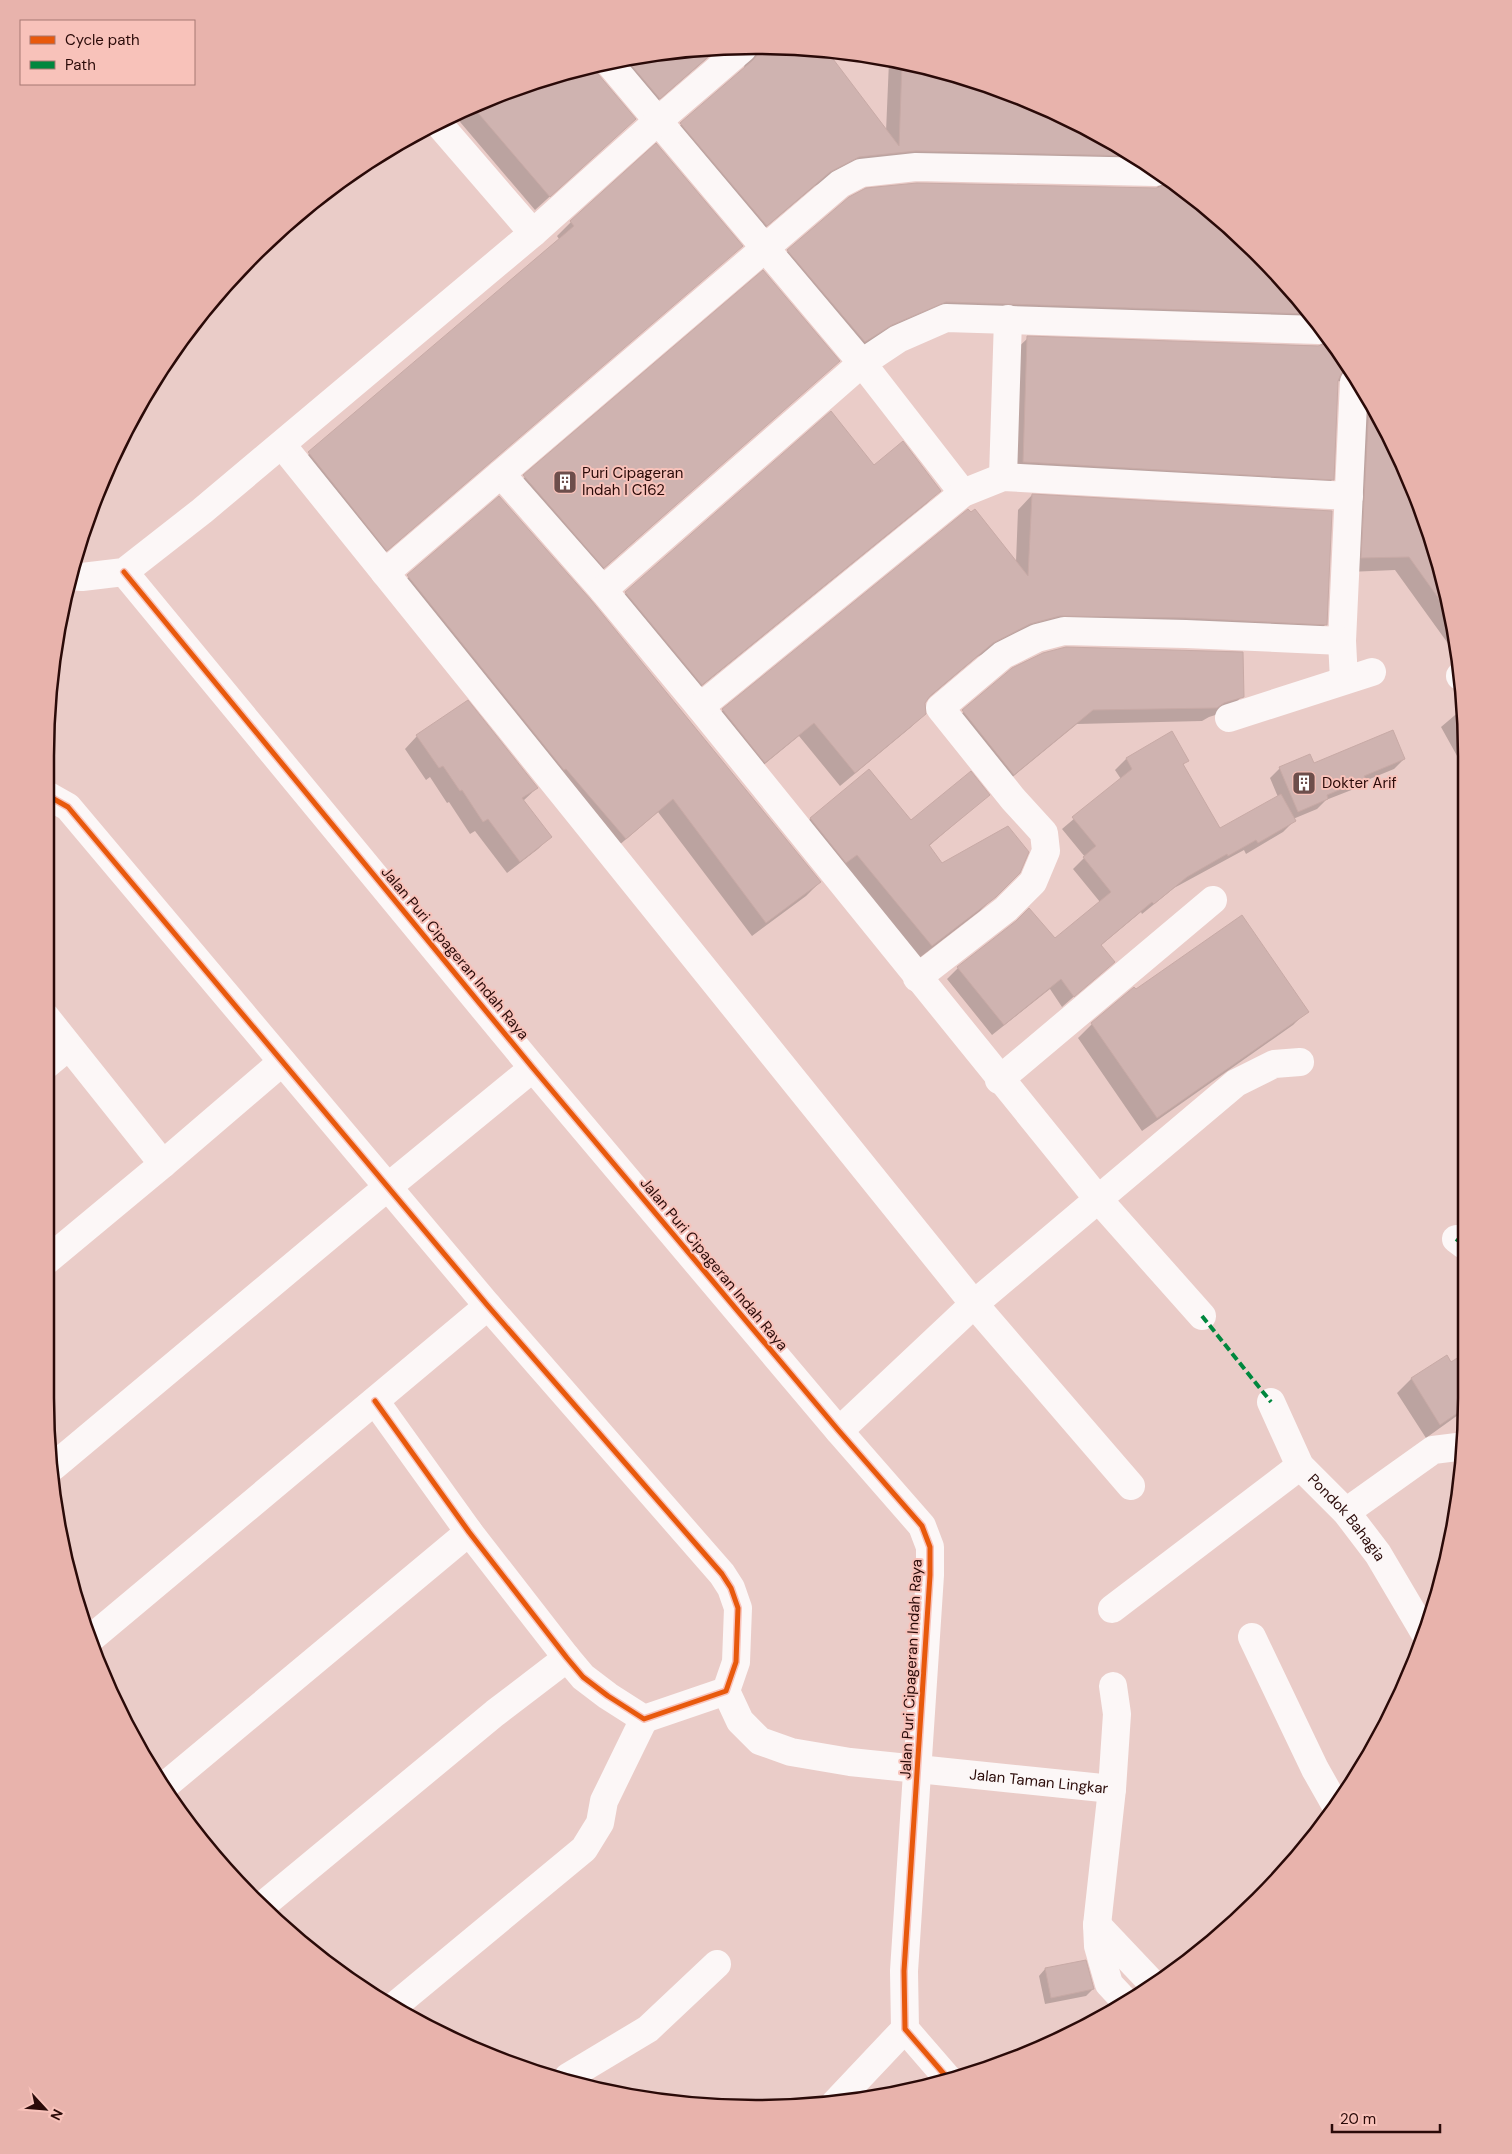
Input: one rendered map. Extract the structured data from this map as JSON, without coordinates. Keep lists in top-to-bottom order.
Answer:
{
  "streets": {
    "street": ["Jalan Puri Cipageran Indah Raya", "Pondok Bahagia", "Jalan Taman Lingkar"]
  },
  "crossings": [
    ["Jalan Puri Cipageran Indah Raya", "Jalan Taman Lingkar"]
  ],
  "places": {
    "building": ["Puri Cipageran Indah I C162", "Dokter Arif"]
  },
  "legend": ["Cycle path", "Path"],
  "scale_bar": "20 m",
  "north": "bottom right"
}
